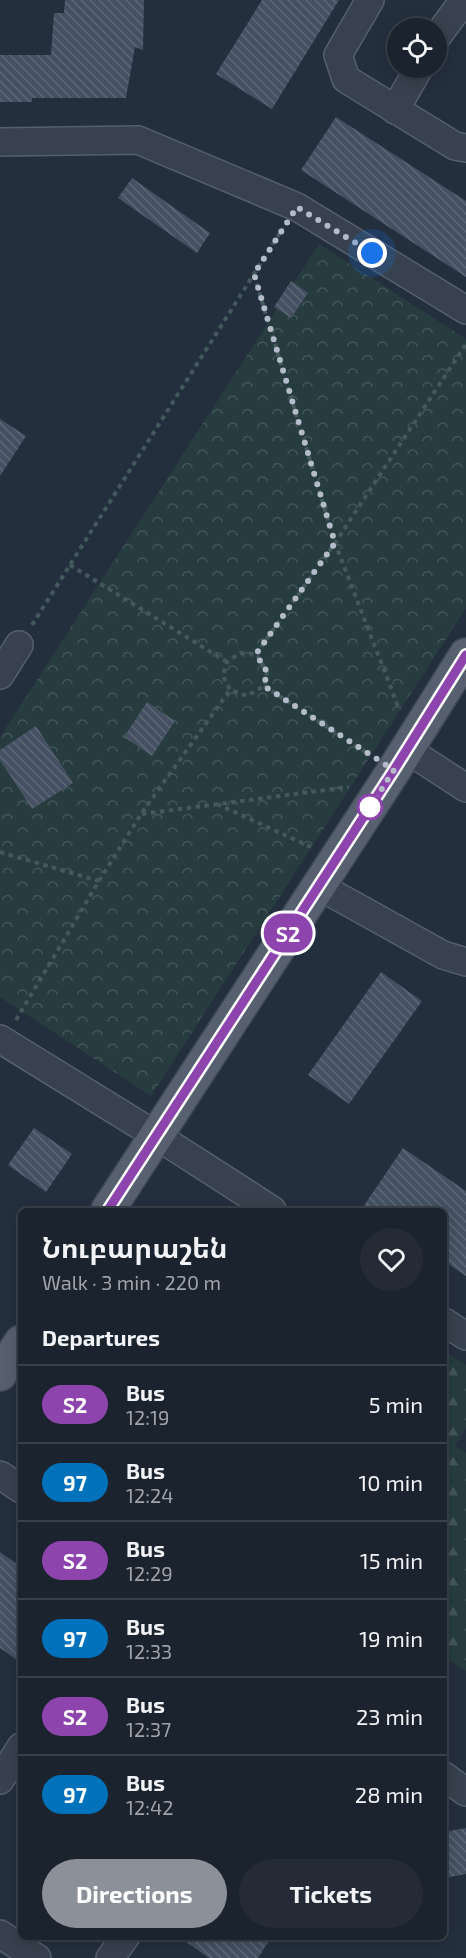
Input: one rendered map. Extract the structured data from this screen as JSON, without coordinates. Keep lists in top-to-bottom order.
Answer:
{
  "lines": ["bus line Տ2"],
  "page": {
    "on_map": "Տ2",
    "heading": [
      ["Նուբարաշեն", "Walk · 3 min · 220 m"],
      "Departures"
    ],
    "list": [
      {
        "mark": "Տ2",
        "name": "Bus",
        "note": "12:19",
        "value": "5 min"
      },
      {
        "mark": "97",
        "name": "Bus",
        "note": "12:24",
        "value": "10 min"
      },
      {
        "mark": "Տ2",
        "name": "Bus",
        "note": "12:29",
        "value": "15 min"
      },
      {
        "mark": "97",
        "name": "Bus",
        "note": "12:33",
        "value": "19 min"
      },
      {
        "mark": "Տ2",
        "name": "Bus",
        "note": "12:37",
        "value": "23 min"
      },
      {
        "mark": "97",
        "name": "Bus",
        "note": "12:42",
        "value": "28 min"
      }
    ],
    "buttons": ["Directions", "Tickets"]
  }
}
